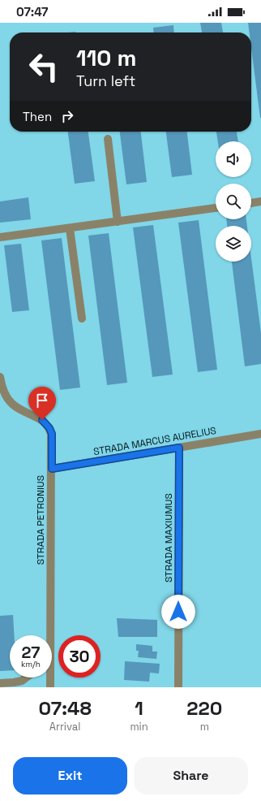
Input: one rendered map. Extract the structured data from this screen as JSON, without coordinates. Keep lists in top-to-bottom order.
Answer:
{
  "streets": {
    "street": ["STRADA MARCUS AURELIUS", "STRADA PETRONIUS", "STRADA MAXIUMUS"]
  },
  "crossings": [
    ["STRADA MARCUS AURELIUS", "STRADA PETRONIUS"],
    ["STRADA MARCUS AURELIUS", "STRADA MAXIUMUS"]
  ],
  "page": {
    "status": "07:47",
    "turn": ["110 m", "Turn left"],
    "then": "Then",
    "speed": "27 km/h",
    "limit": "30",
    "eta": [
      "07:48",
      "Arrival",
      "1",
      "min",
      "220",
      "m"
    ],
    "buttons": ["Exit", "Share"]
  }
}
